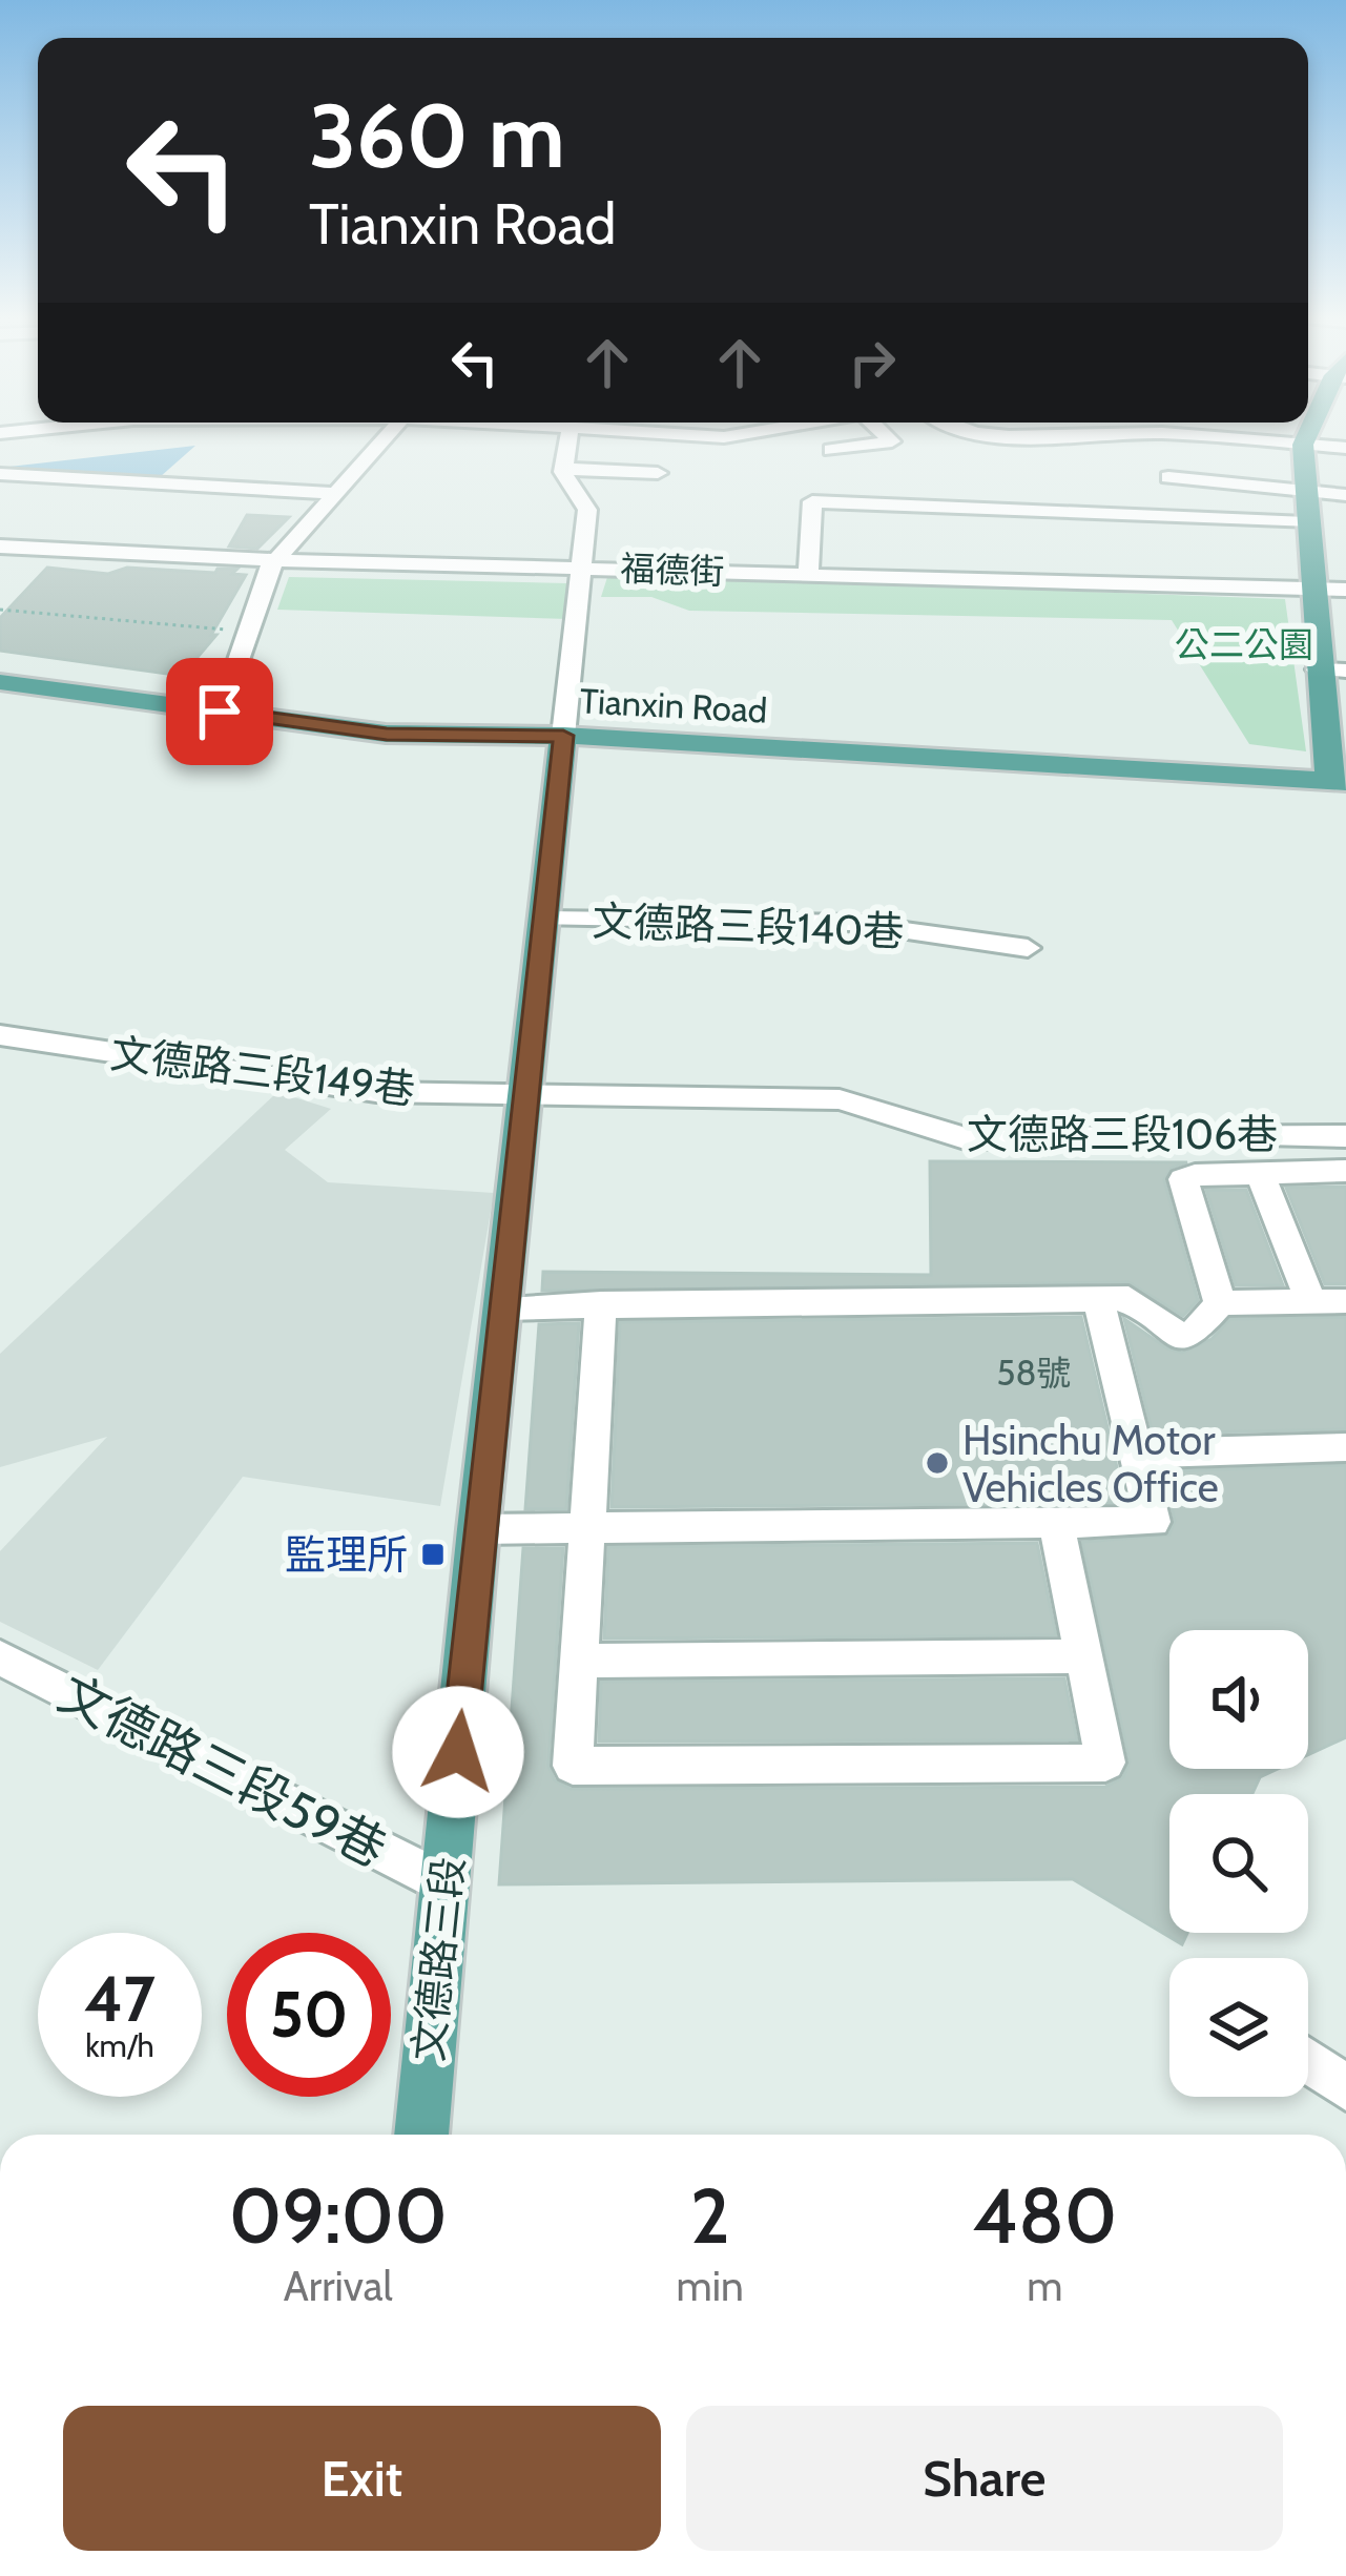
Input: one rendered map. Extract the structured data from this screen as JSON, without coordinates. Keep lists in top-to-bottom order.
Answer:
{
  "streets": {
    "main road": ["Tianxin Road", "文德路三段"],
    "street": [
      "福德街",
      "文德路三段140巷",
      "文德路三段149巷",
      "文德路三段106巷",
      "文德路三段59巷"
    ]
  },
  "crossings": [
    ["福德街", "文德路三段"],
    ["Tianxin Road", "文德路三段"],
    ["文德路三段140巷", "文德路三段"],
    ["文德路三段149巷", "文德路三段106巷"],
    ["文德路三段149巷", "文德路三段"],
    ["文德路三段106巷", "文德路三段"],
    ["文德路三段59巷", "文德路三段"]
  ],
  "parks": ["公二公園"],
  "places": {
    "other": ["Hsinchu Motor Vehicles Office"],
    "transit": ["監理所"]
  },
  "house_numbers": ["58號"],
  "page": {
    "turn": ["360 m", "Tianxin Road"],
    "speed": "47 km/h",
    "limit": "50",
    "eta": [
      "09:00",
      "Arrival",
      "2",
      "min",
      "480",
      "m"
    ],
    "buttons": ["Exit", "Share"]
  }
}
